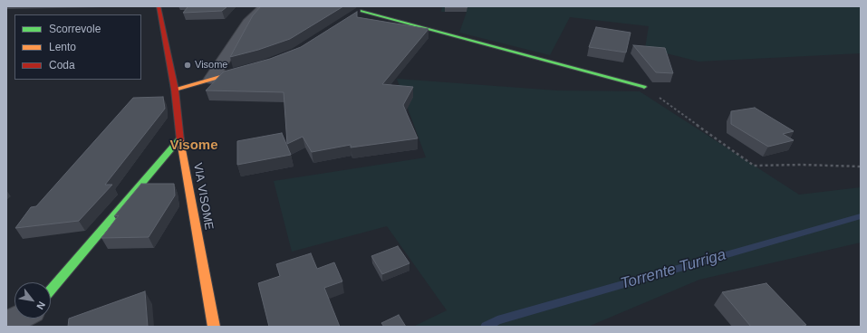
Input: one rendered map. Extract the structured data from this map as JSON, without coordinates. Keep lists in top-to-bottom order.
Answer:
{
  "streets": {
    "street": ["VIA VISOME"]
  },
  "districts": ["Visome"],
  "water": ["Torrente Turriga"],
  "places": ["Visome"],
  "legend": ["Scorrevole", "Lento", "Coda"],
  "north": "bottom right"
}
